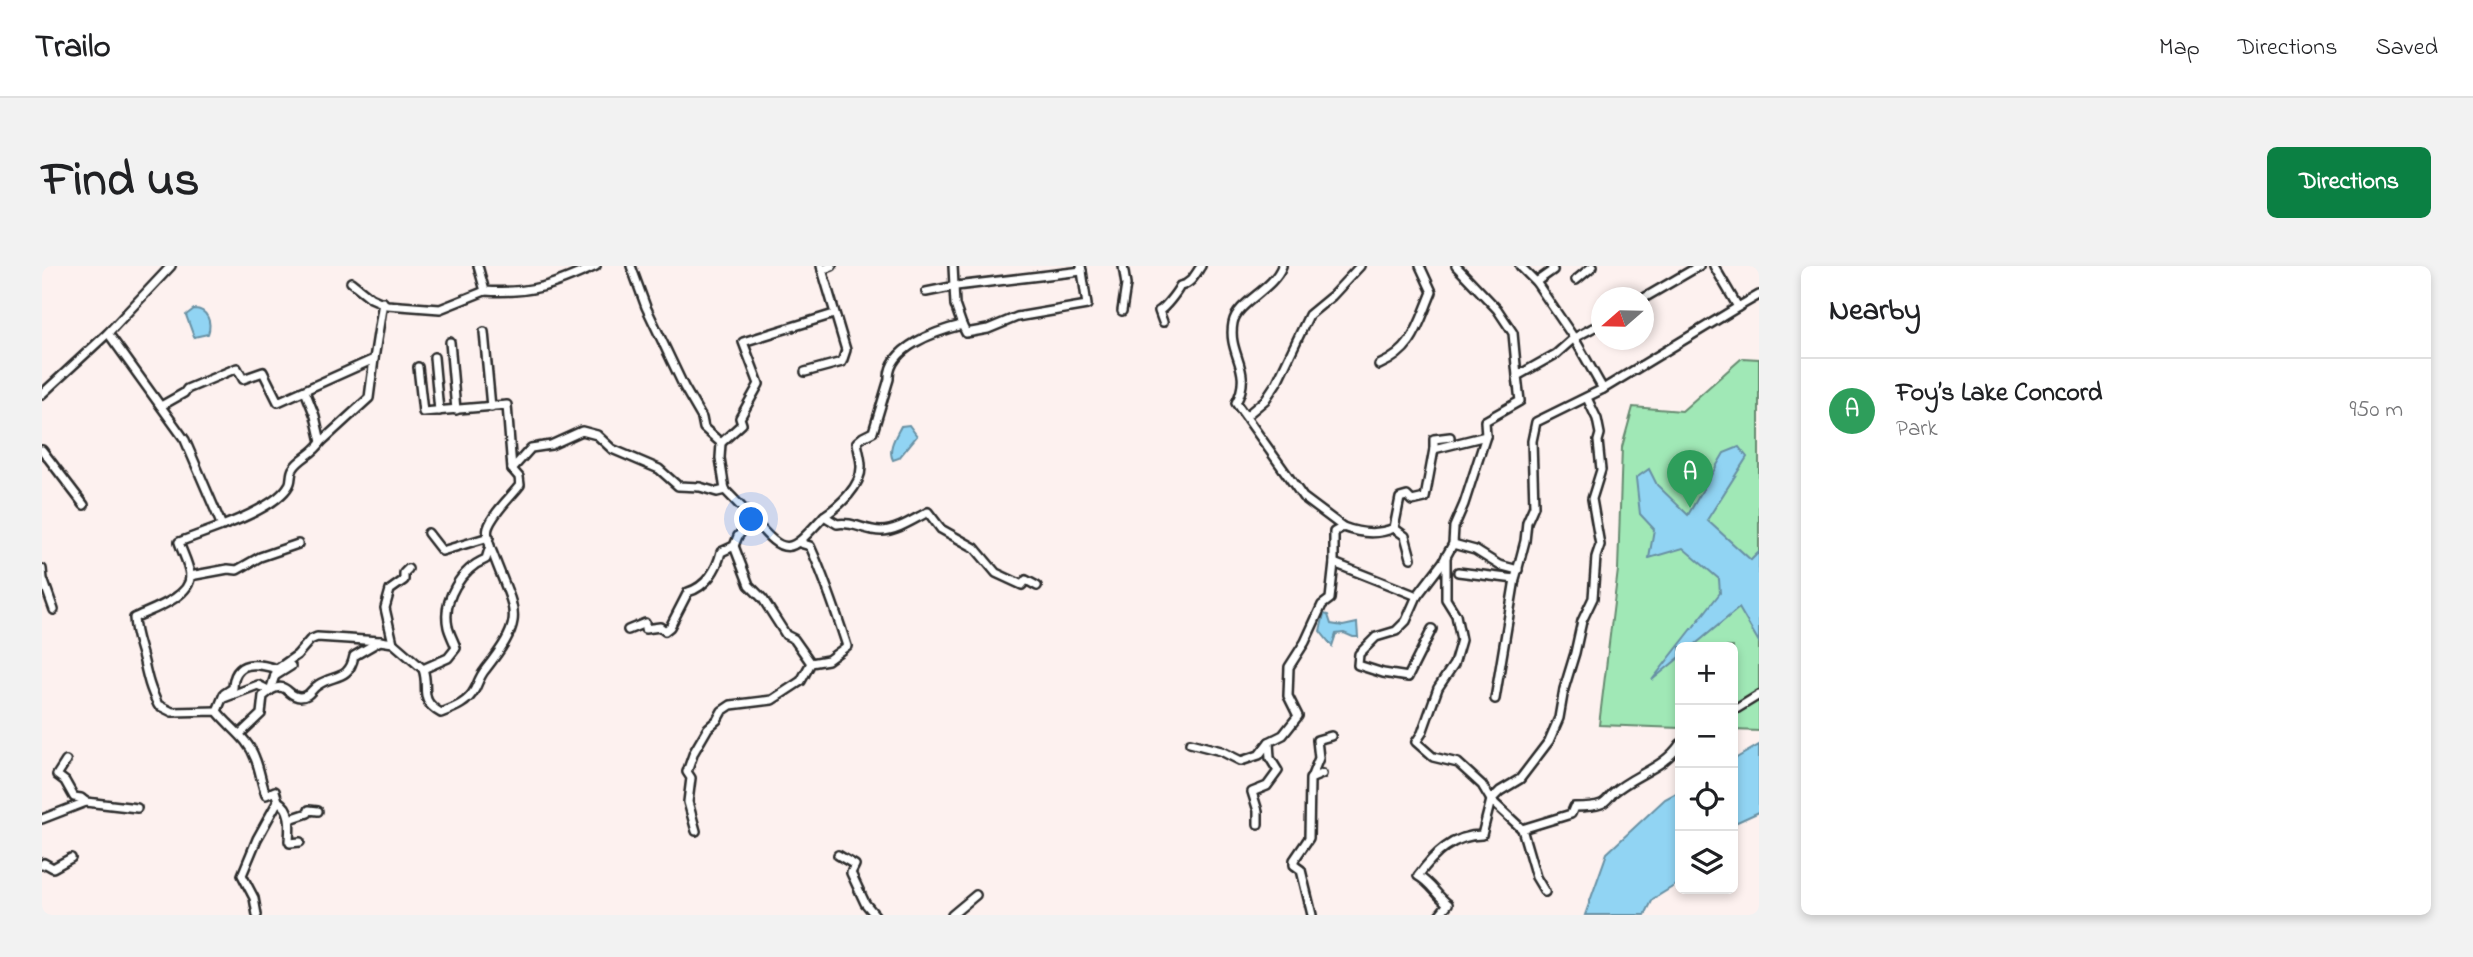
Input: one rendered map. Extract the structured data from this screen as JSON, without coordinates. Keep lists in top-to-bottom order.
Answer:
{
  "north": "left",
  "page": {
    "header": "Trailo",
    "nav": ["Map", "Directions", "Saved"],
    "title": "Find us",
    "buttons": "Directions",
    "heading": "Nearby",
    "list": [
      {
        "mark": "A",
        "name": "Foy’s Lake Concord",
        "note": "Park",
        "value": "950 m"
      }
    ],
    "pins": "A",
    "map_buttons": ["+", "−"]
  }
}
